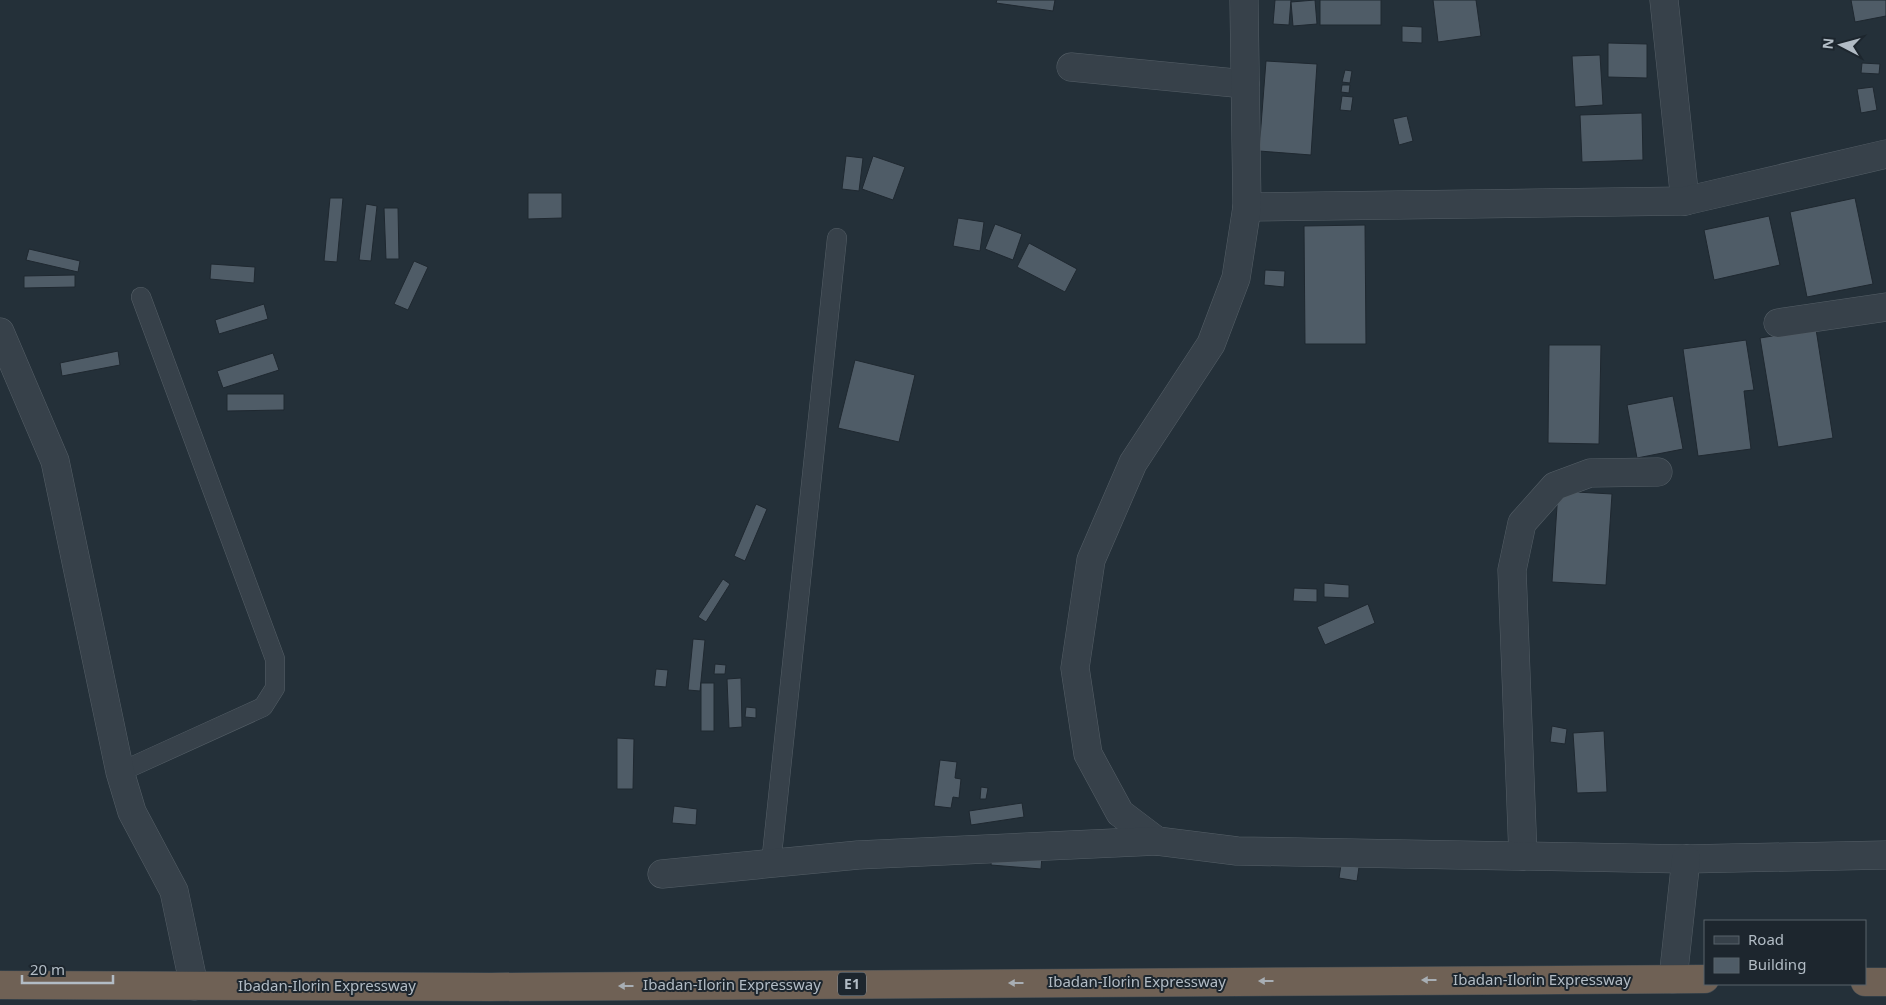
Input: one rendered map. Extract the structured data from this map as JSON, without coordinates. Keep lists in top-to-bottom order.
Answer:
{
  "streets": {
    "highway": ["Ibadan-Ilorin Expressway", "E1"]
  },
  "one_way": ["Ibadan-Ilorin Expressway"],
  "legend": ["Road", "Building"],
  "scale_bar": "20 m",
  "north": "left"
}
